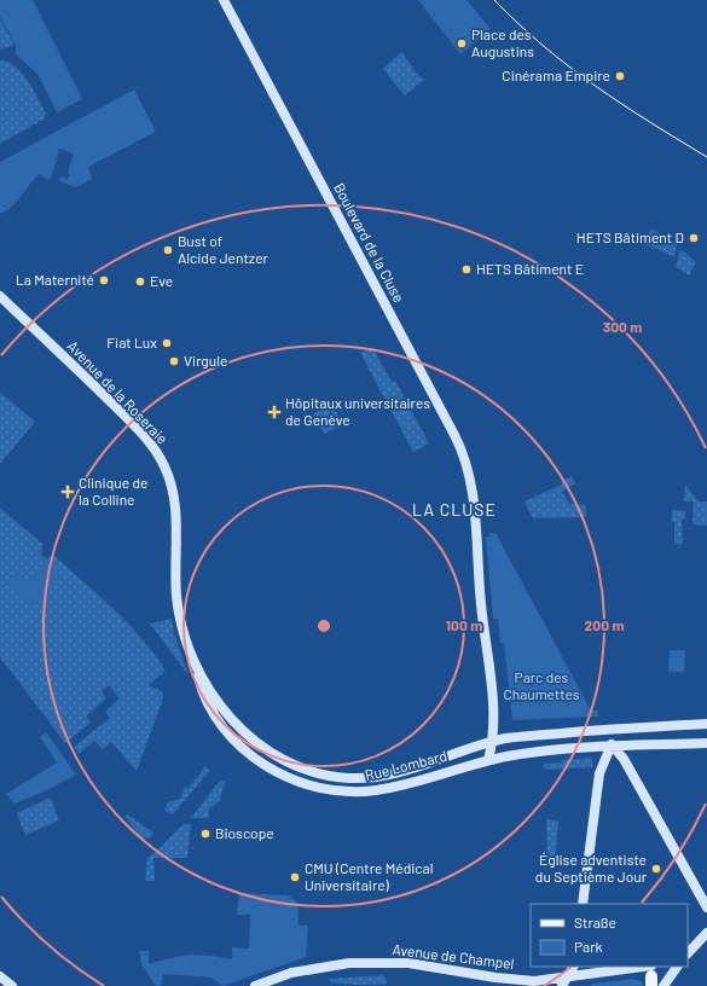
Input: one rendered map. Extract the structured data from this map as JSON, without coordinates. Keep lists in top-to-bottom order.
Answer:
{
  "streets": {
    "main road": [
      "Boulevard de la Cluse",
      "Avenue de la Roseraie",
      "Rue Lombard",
      "Avenue de Champel"
    ]
  },
  "crossings": [
    ["Boulevard de la Cluse", "Rue Lombard"],
    ["Avenue de la Roseraie", "Rue Lombard"]
  ],
  "districts": ["LA CLUSE"],
  "parks": ["Parc des Chaumettes"],
  "places": {
    "other": [
      "Place des Augustins",
      "Cinérama Empire",
      "HETS Bâtiment D",
      "Bust of Alcide Jentzer",
      "HETS Bâtiment E",
      "La Maternité",
      "Eve",
      "Fiat Lux",
      "Virgule",
      "Bioscope",
      "Église adventiste du Septième Jour",
      "CMU (Centre Médical Universitaire)"
    ],
    "health": ["Hôpitaux universitaires de Genève", "Clinique de la Colline"]
  },
  "legend": ["Straße", "Park"],
  "rings": ["300 m", "100 m", "200 m"]
}
